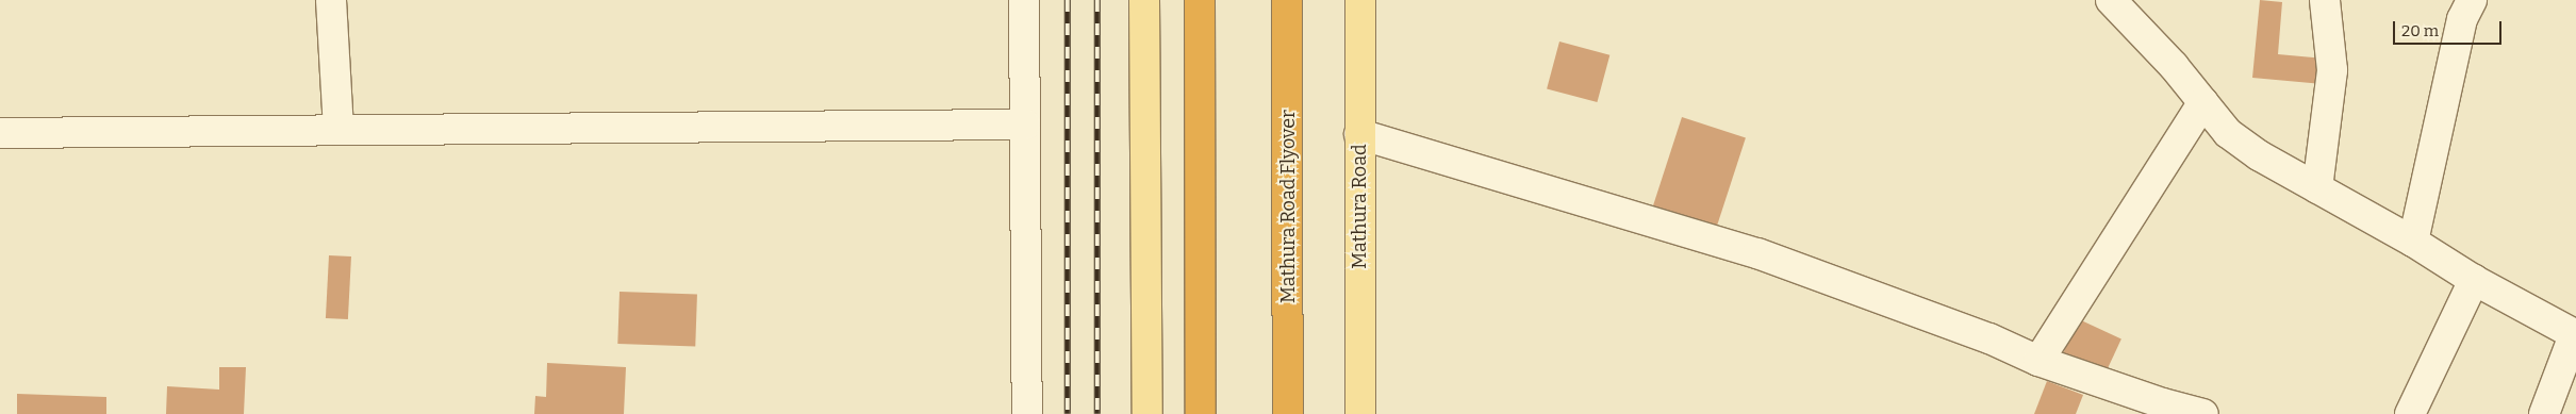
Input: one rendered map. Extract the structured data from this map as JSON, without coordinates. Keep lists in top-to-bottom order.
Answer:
{
  "streets": {
    "highway": ["Mathura Road Flyover"],
    "main road": ["Mathura Road"]
  },
  "scale_bar": "20 m"
}
